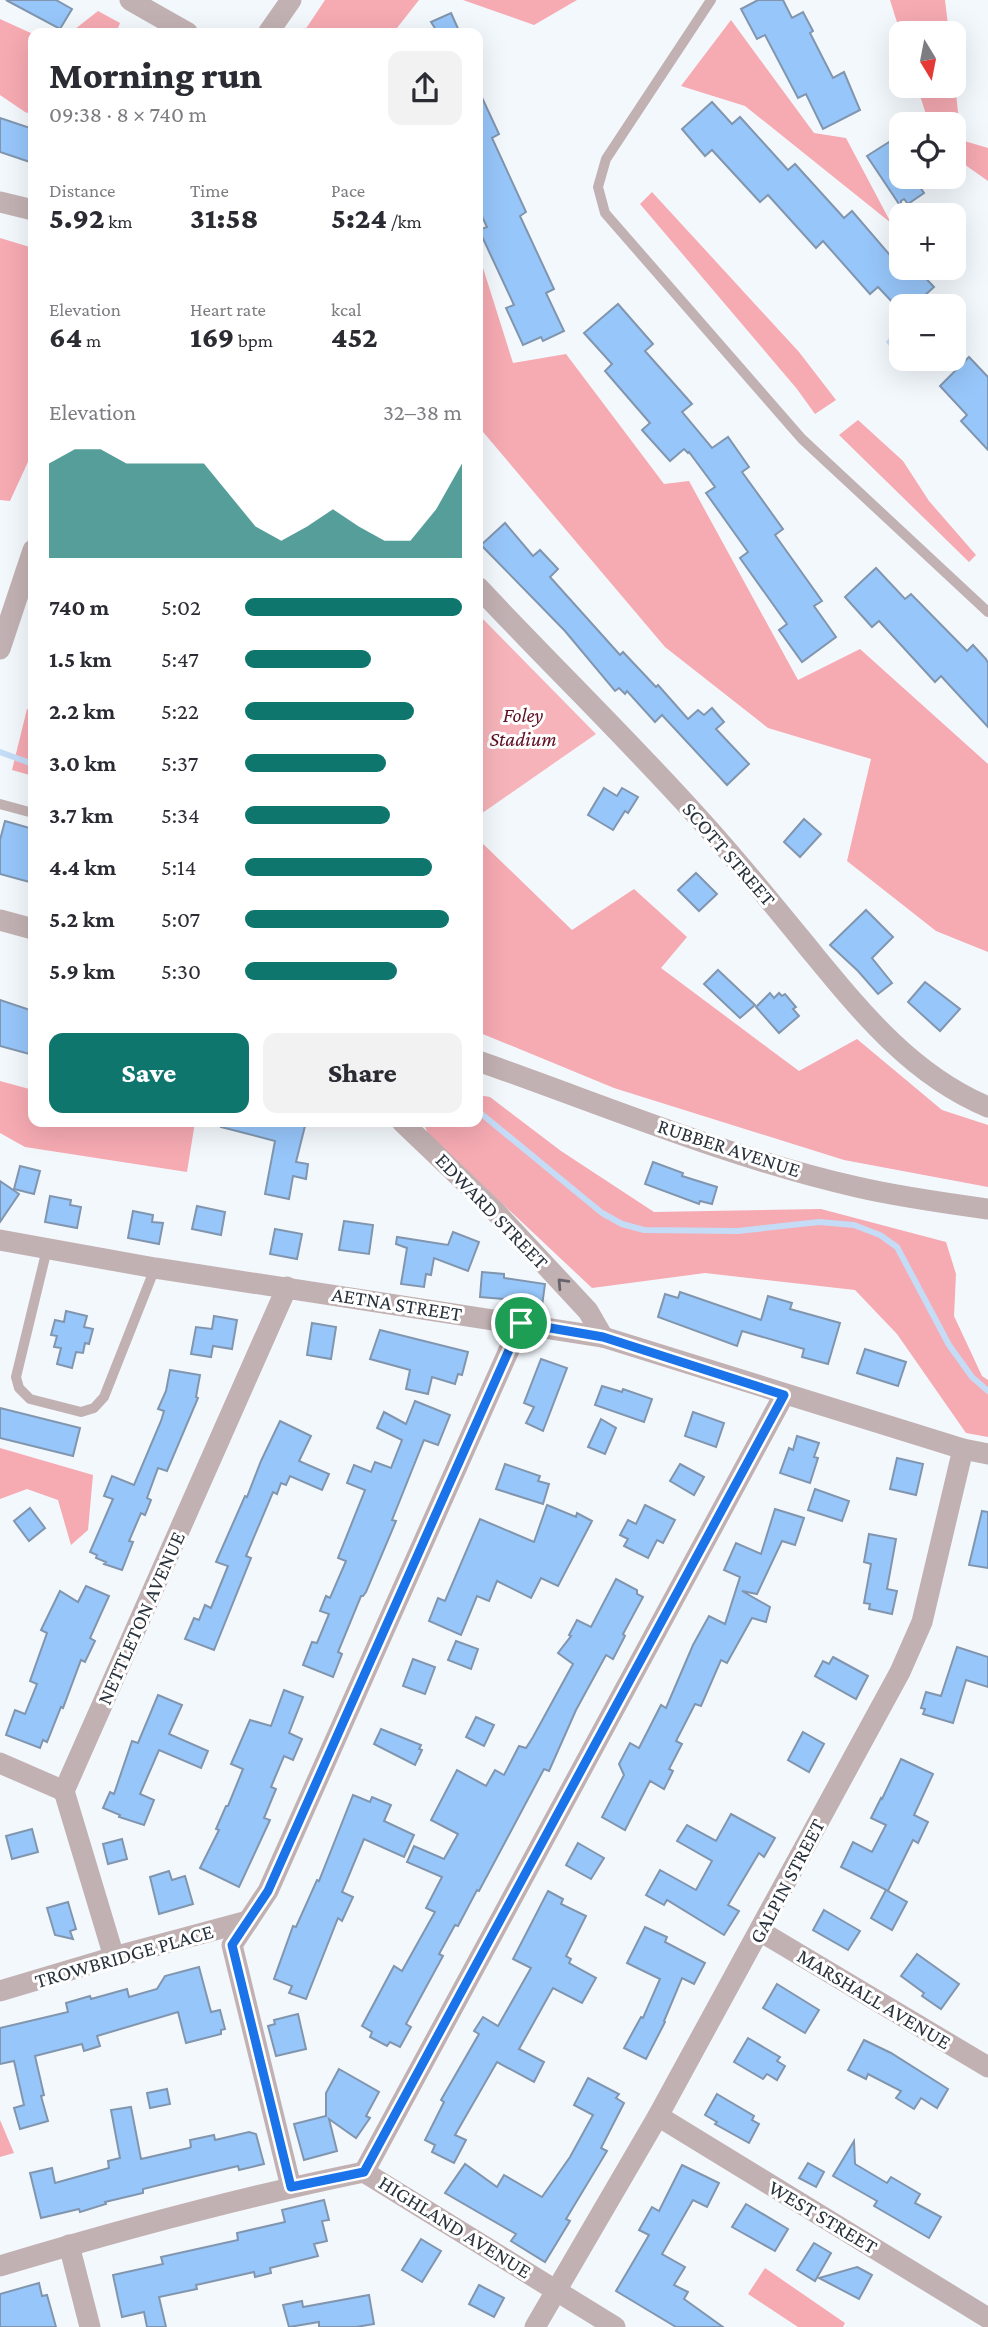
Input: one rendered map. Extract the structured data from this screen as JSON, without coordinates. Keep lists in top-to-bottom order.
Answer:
{
  "streets": {
    "street": [
      "SCOTT STREET",
      "RUBBER AVENUE",
      "EDWARD STREET",
      "AETNA STREET",
      "NETTLETON AVENUE",
      "GALPIN STREET",
      "TROWBRIDGE PLACE",
      "MARSHALL AVENUE",
      "WEST STREET",
      "HIGHLAND AVENUE"
    ]
  },
  "crossings": [
    ["EDWARD STREET", "AETNA STREET"],
    ["AETNA STREET", "NETTLETON AVENUE"],
    ["AETNA STREET", "GALPIN STREET"],
    ["GALPIN STREET", "MARSHALL AVENUE"],
    ["GALPIN STREET", "WEST STREET"],
    ["GALPIN STREET", "HIGHLAND AVENUE"]
  ],
  "one_way": ["EDWARD STREET"],
  "parks": ["Foley Stadium"],
  "north": "bottom",
  "page": {
    "map_buttons": ["+", "−"],
    "heading": ["Morning run", "09:38 · 8 × 740 m"],
    "stats": [
      ["Distance", "5.92 km"],
      ["Time", "31:58"],
      ["Pace", "5:24 /km"],
      ["Elevation", "64 m"],
      ["Heart rate", "169 bpm"],
      ["kcal", "452"]
    ],
    "chart": ["Elevation", "32–38 m"],
    "list": [
      {
        "name": "740 m",
        "note": "5:02"
      },
      {
        "name": "1.5 km",
        "note": "5:47"
      },
      {
        "name": "2.2 km",
        "note": "5:22"
      },
      {
        "name": "3.0 km",
        "note": "5:37"
      },
      {
        "name": "3.7 km",
        "note": "5:34"
      },
      {
        "name": "4.4 km",
        "note": "5:14"
      },
      {
        "name": "5.2 km",
        "note": "5:07"
      },
      {
        "name": "5.9 km",
        "note": "5:30"
      }
    ],
    "buttons": ["Save", "Share"]
  }
}
